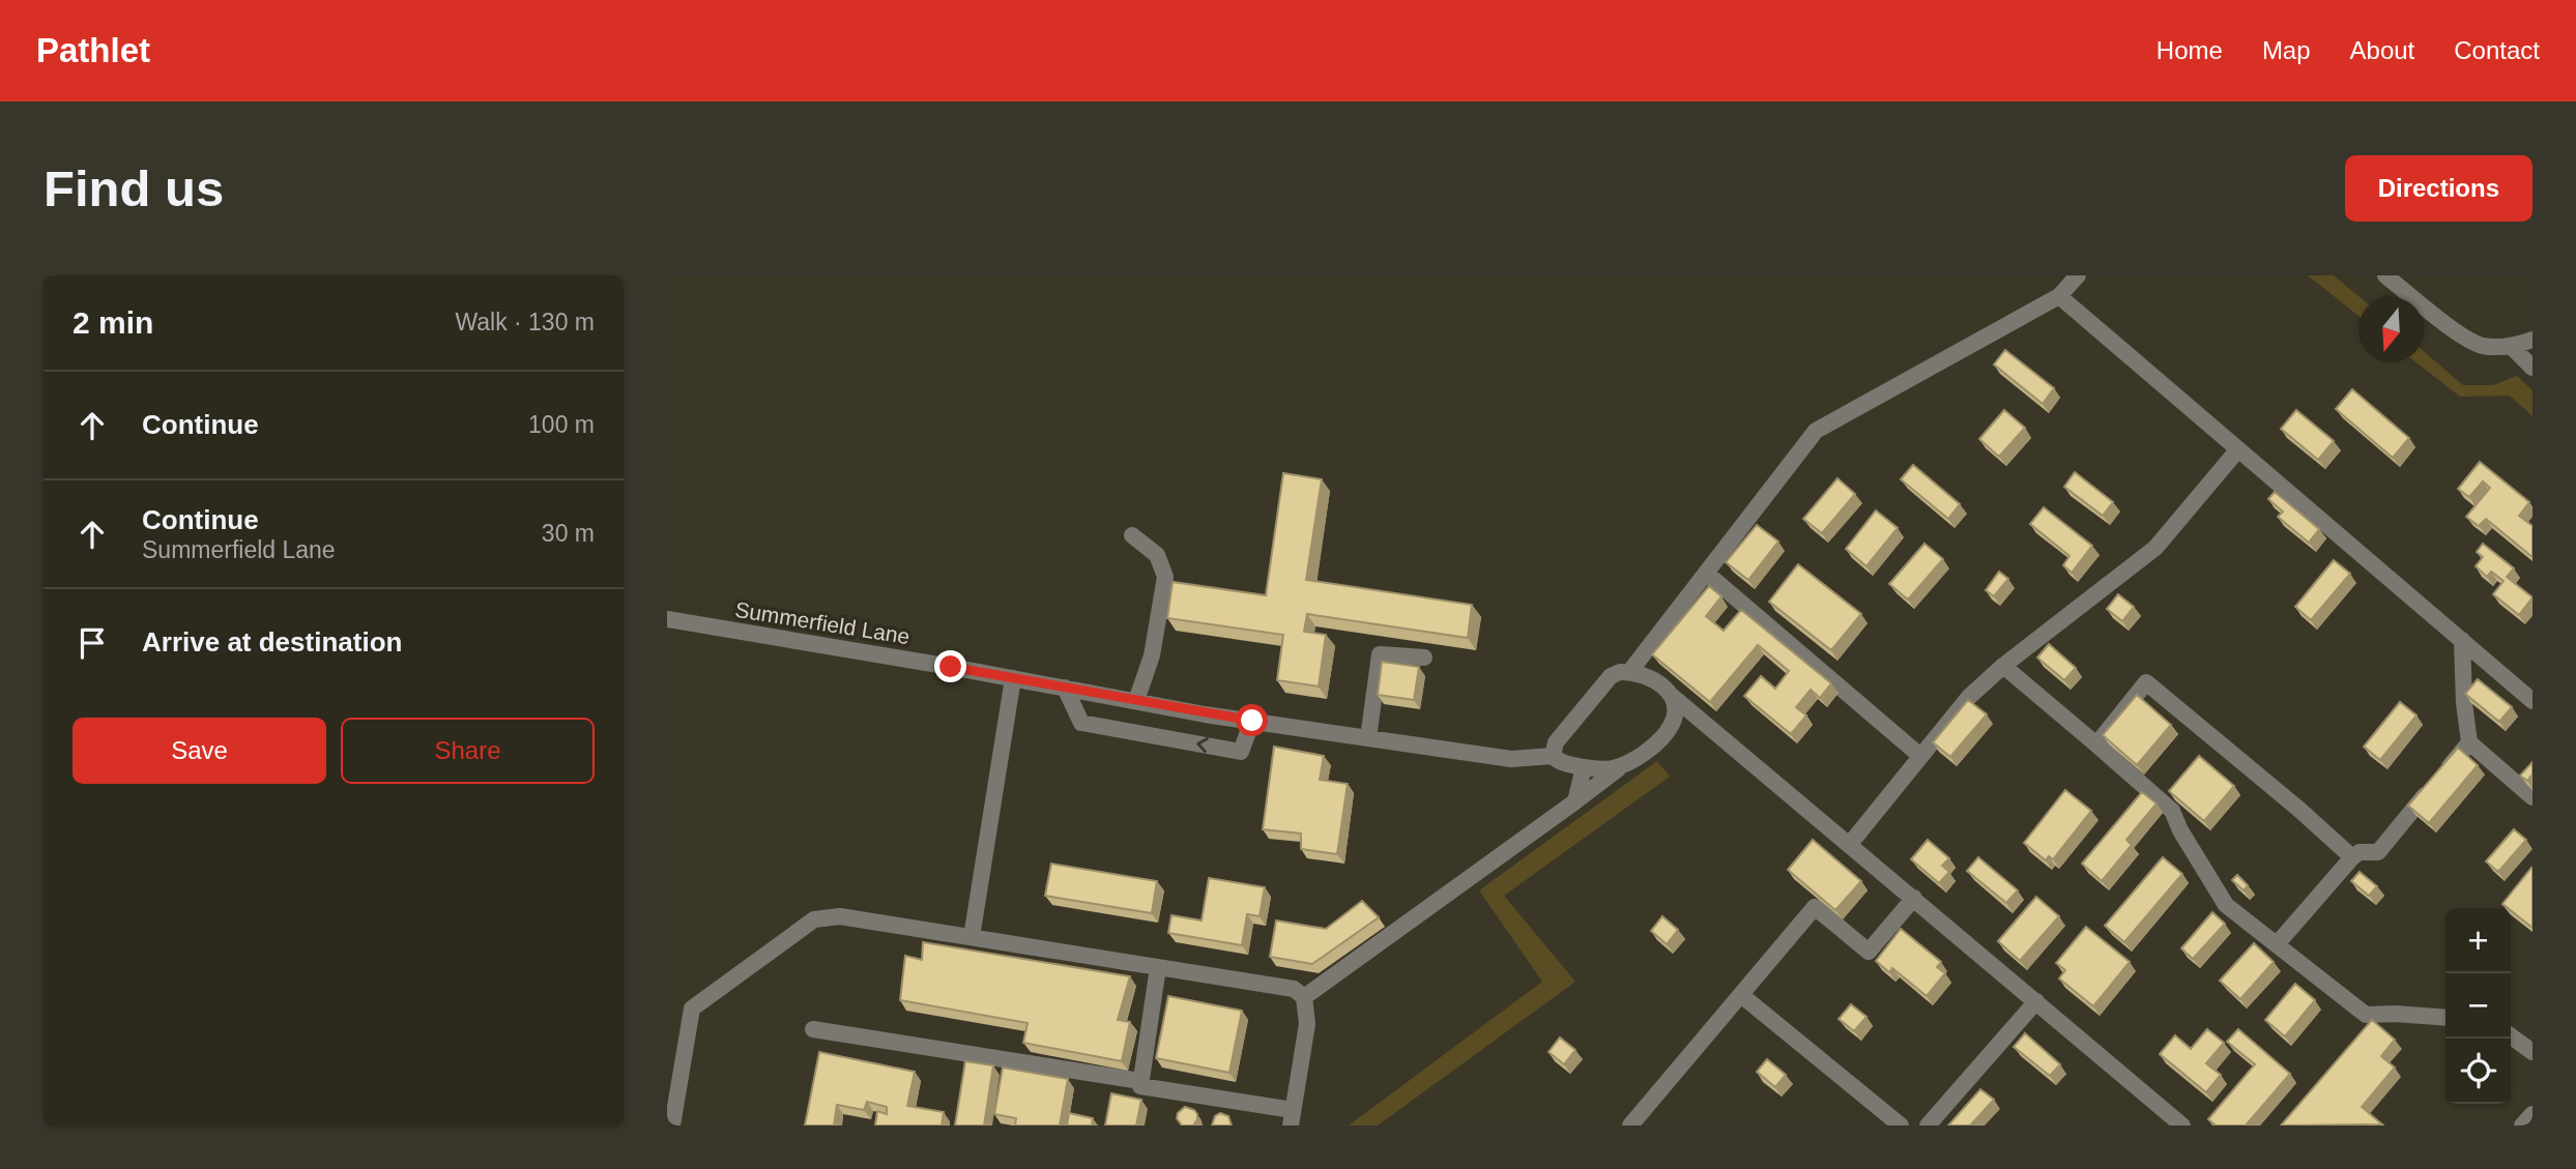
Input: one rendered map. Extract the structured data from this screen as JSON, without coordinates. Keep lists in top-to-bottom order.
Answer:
{
  "streets": {
    "street": ["Summerfield Lane"]
  },
  "north": "bottom",
  "page": {
    "header": "Pathlet",
    "nav": [
      "Home",
      "Map",
      "About",
      "Contact"
    ],
    "buttons": [
      "Directions",
      ["Save", "Share"]
    ],
    "title": "Find us",
    "heading": ["2 min", "Walk · 130 m"],
    "list": [
      ["Continue", "100 m"],
      ["Continue", "Summerfield Lane", "30 m"],
      "Arrive at destination"
    ],
    "map_buttons": ["+", "−"]
  }
}
